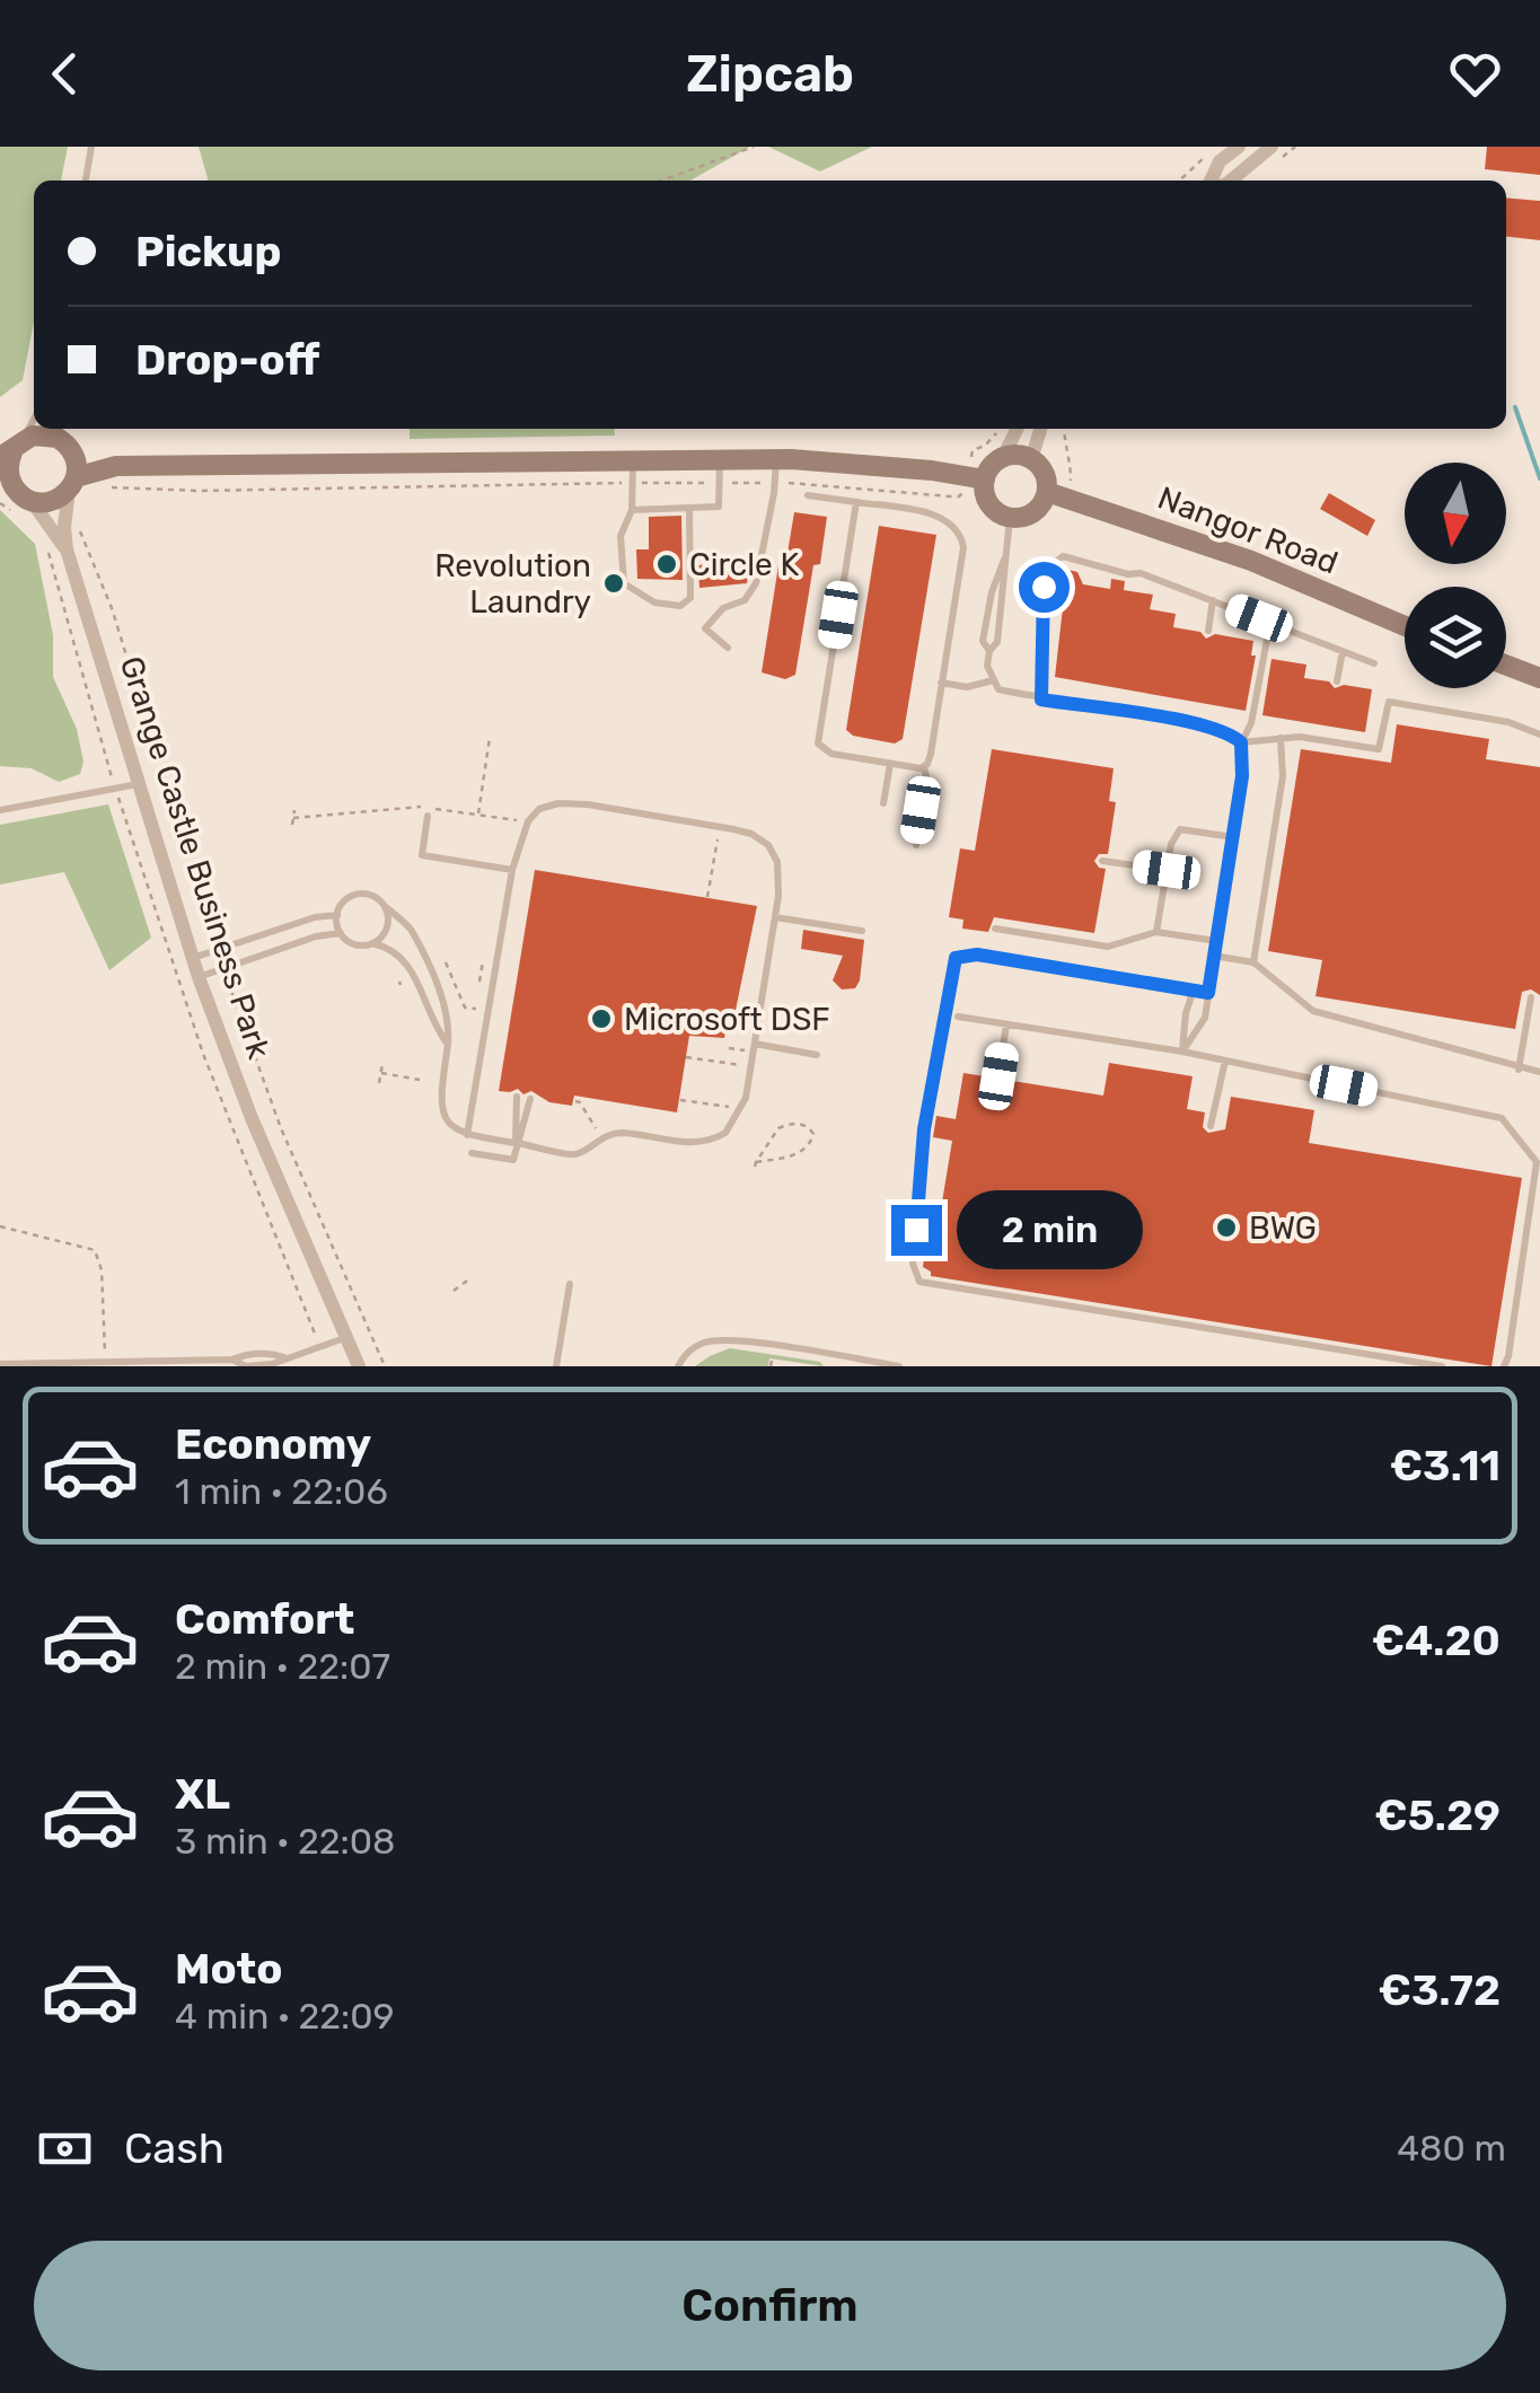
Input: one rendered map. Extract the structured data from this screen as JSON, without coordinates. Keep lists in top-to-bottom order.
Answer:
{
  "streets": {
    "main road": ["Nangor Road"],
    "street": ["Grange Castle Business Park"]
  },
  "places": [
    "Circle K",
    "Revolution Laundry",
    "Microsoft DSF",
    "BWG"
  ],
  "north": "bottom",
  "page": {
    "header": "Zipcab",
    "banner": ["Pickup", "Drop-off"],
    "bubble": "2 min",
    "list": [
      {
        "name": "Economy",
        "note": "1 min · 22:06",
        "value": "€3.11"
      },
      {
        "name": "Comfort",
        "note": "2 min · 22:07",
        "value": "€4.20"
      },
      {
        "name": "XL",
        "note": "3 min · 22:08",
        "value": "€5.29"
      },
      {
        "name": "Moto",
        "note": "4 min · 22:09",
        "value": "€3.72"
      }
    ],
    "pay": ["Cash", "480 m"],
    "buttons": "Confirm"
  }
}
